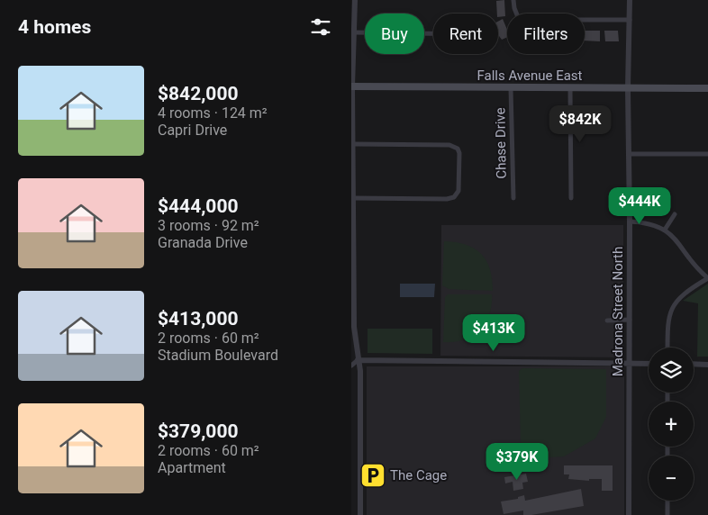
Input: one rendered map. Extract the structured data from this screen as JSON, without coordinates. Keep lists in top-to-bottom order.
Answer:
{
  "streets": {
    "main road": ["Falls Avenue East"],
    "street": ["Chase Drive", "Madrona Street North"]
  },
  "crossings": [
    ["Falls Avenue East", "Chase Drive"],
    ["Falls Avenue East", "Madrona Street North"]
  ],
  "places": {
    "parking": ["The Cage"]
  },
  "page": {
    "heading": "4 homes",
    "chip": ["Buy", "Rent", "Filters"],
    "list": [
      {
        "name": "$842,000",
        "note": "4 rooms · 124 m² · Capri Drive"
      },
      {
        "name": "$444,000",
        "note": "3 rooms · 92 m² · Granada Drive"
      },
      {
        "name": "$413,000",
        "note": "2 rooms · 60 m² · Stadium Boulevard"
      },
      {
        "name": "$379,000",
        "note": "2 rooms · 60 m² · Apartment"
      }
    ],
    "price": [
      "$842K",
      "$444K",
      "$413K",
      "$379K"
    ],
    "map_buttons": ["+", "−"]
  }
}
